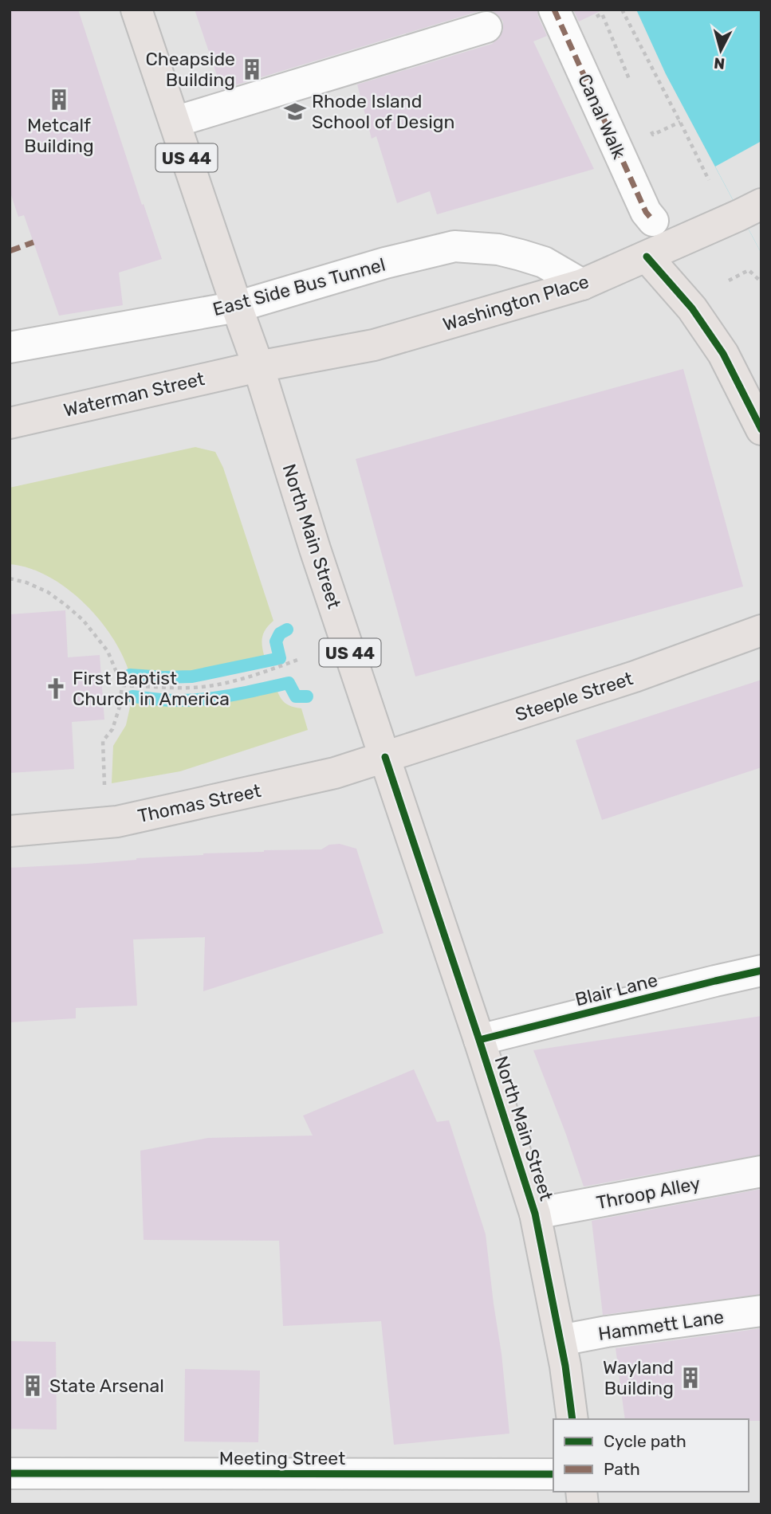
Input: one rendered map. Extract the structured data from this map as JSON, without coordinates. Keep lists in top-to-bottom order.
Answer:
{
  "streets": {
    "main road": [
      "US 44",
      "Washington Place",
      "Waterman Street",
      "North Main Street",
      "Steeple Street",
      "Thomas Street"
    ],
    "street": [
      "Canal Walk",
      "East Side Bus Tunnel",
      "Blair Lane",
      "Throop Alley",
      "Hammett Lane",
      "Meeting Street"
    ]
  },
  "crossings": [
    ["East Side Bus Tunnel", "Washington Place"],
    ["East Side Bus Tunnel", "North Main Street"],
    ["Washington Place", "Waterman Street"],
    ["Washington Place", "North Main Street"],
    ["Waterman Street", "North Main Street"],
    ["North Main Street", "Steeple Street"],
    ["North Main Street", "Thomas Street"],
    ["North Main Street", "Blair Lane"],
    ["North Main Street", "Throop Alley"],
    ["North Main Street", "Hammett Lane"],
    ["Steeple Street", "Thomas Street"]
  ],
  "places": {
    "building": [
      "Cheapside Building",
      "Metcalf Building",
      "Wayland Building",
      "State Arsenal"
    ],
    "school or university": ["Rhode Island School of Design"],
    "church": ["First Baptist Church in America"]
  },
  "legend": ["Cycle path", "Path"],
  "north": "bottom"
}
